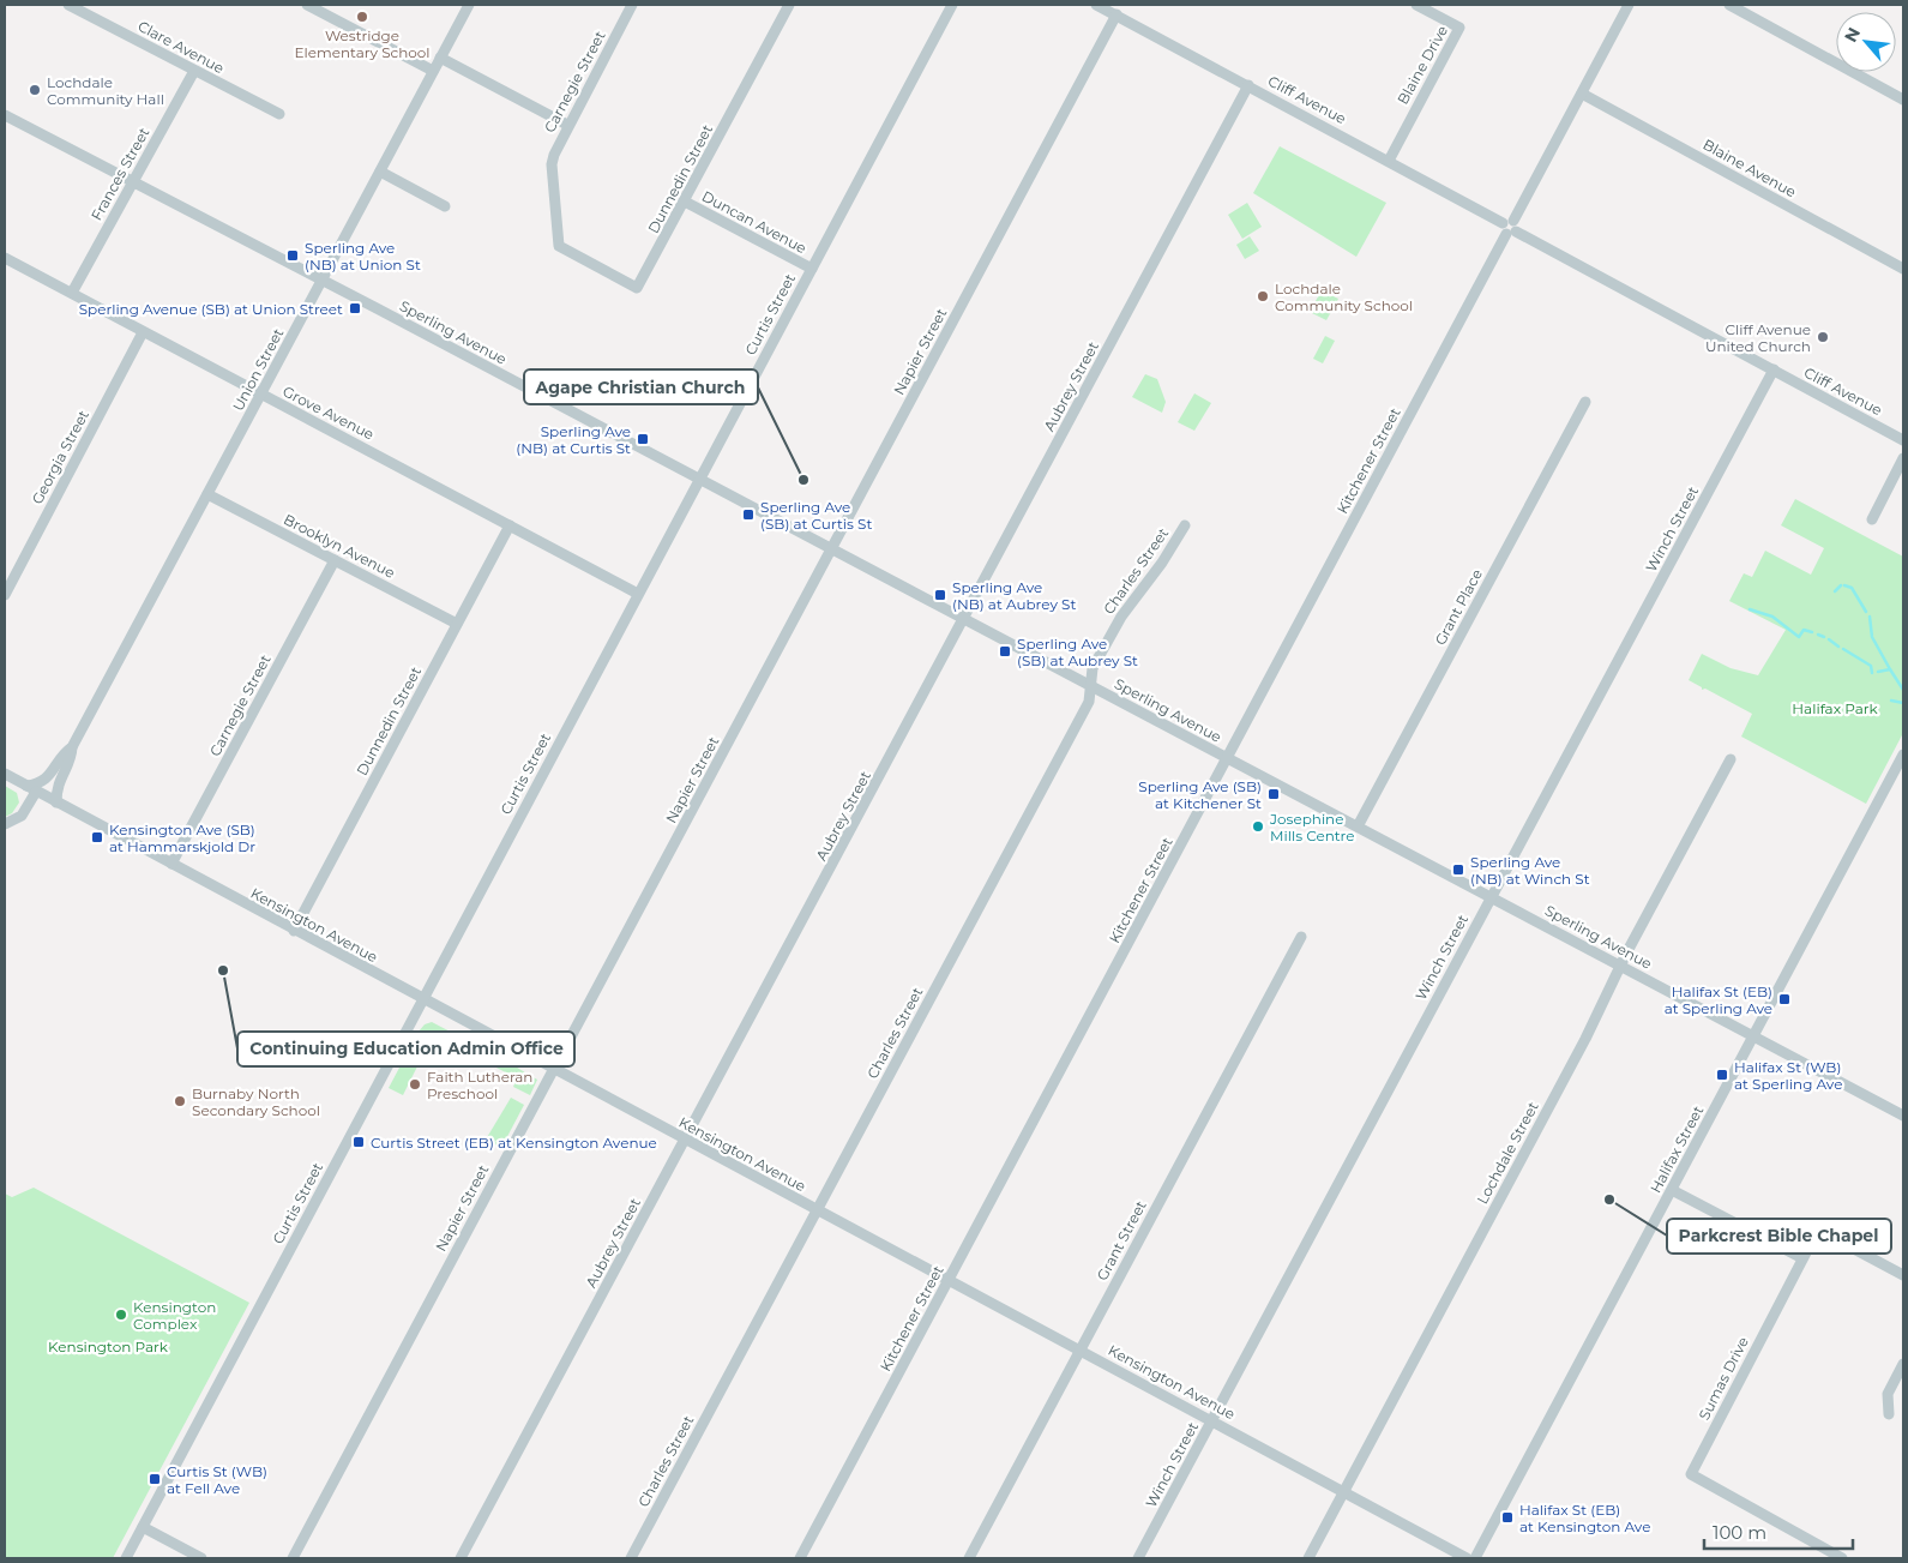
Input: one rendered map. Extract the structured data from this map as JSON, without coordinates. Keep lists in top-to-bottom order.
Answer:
{
  "streets": {
    "street": [
      "Clare Avenue",
      "Blaine Drive",
      "Carnegie Street",
      "Cliff Avenue",
      "Blaine Avenue",
      "Frances Street",
      "Dunnedin Street",
      "Duncan Avenue",
      "Curtis Street",
      "Sperling Avenue",
      "Napier Street",
      "Union Street",
      "Aubrey Street",
      "Grove Avenue",
      "Georgia Street",
      "Kitchener Street",
      "Winch Street",
      "Brooklyn Avenue",
      "Charles Street",
      "Grant Place",
      "Kensington Avenue",
      "Halifax Street",
      "Lochdale Street",
      "Grant Street",
      "Sumas Drive"
    ]
  },
  "crossings": [
    ["Clare Avenue", "Frances Street"],
    ["Blaine Drive", "Cliff Avenue"],
    ["Carnegie Street", "Dunnedin Street"],
    ["Carnegie Street", "Brooklyn Avenue"],
    ["Carnegie Street", "Kensington Avenue"],
    ["Cliff Avenue", "Napier Street"],
    ["Cliff Avenue", "Aubrey Street"],
    ["Cliff Avenue", "Kitchener Street"],
    ["Cliff Avenue", "Winch Street"],
    ["Blaine Avenue", "Kitchener Street"],
    ["Frances Street", "Sperling Avenue"],
    ["Frances Street", "Grove Avenue"],
    ["Dunnedin Street", "Duncan Avenue"],
    ["Dunnedin Street", "Grove Avenue"],
    ["Dunnedin Street", "Brooklyn Avenue"],
    ["Dunnedin Street", "Kensington Avenue"],
    ["Duncan Avenue", "Curtis Street"],
    ["Curtis Street", "Sperling Avenue"],
    ["Curtis Street", "Grove Avenue"],
    ["Curtis Street", "Kensington Avenue"],
    ["Sperling Avenue", "Napier Street"],
    ["Sperling Avenue", "Union Street"],
    ["Sperling Avenue", "Aubrey Street"],
    ["Sperling Avenue", "Kitchener Street"],
    ["Sperling Avenue", "Winch Street"],
    ["Sperling Avenue", "Charles Street"],
    ["Sperling Avenue", "Grant Place"],
    ["Sperling Avenue", "Halifax Street"],
    ["Sperling Avenue", "Lochdale Street"],
    ["Napier Street", "Kensington Avenue"],
    ["Union Street", "Grove Avenue"],
    ["Union Street", "Brooklyn Avenue"],
    ["Union Street", "Kensington Avenue"],
    ["Aubrey Street", "Kensington Avenue"],
    ["Grove Avenue", "Georgia Street"],
    ["Kitchener Street", "Kensington Avenue"],
    ["Winch Street", "Kensington Avenue"],
    ["Charles Street", "Kensington Avenue"],
    ["Kensington Avenue", "Lochdale Street"],
    ["Kensington Avenue", "Grant Street"]
  ],
  "parks": ["Halifax Park", "Kensington Park"],
  "places": {
    "other": [
      "Westridge Elementary School",
      "Lochdale Community Hall",
      "Lochdale Community School",
      "Cliff Avenue United Church",
      "Agape Christian Church",
      "Josephine Mills Centre",
      "Continuing Education Admin Office",
      "Faith Lutheran Preschool",
      "Burnaby North Secondary School",
      "Parkcrest Bible Chapel",
      "Kensington Complex"
    ],
    "transit": [
      "Sperling Ave (NB) at Union St",
      "Sperling Avenue (SB) at Union Street",
      "Sperling Ave (NB) at Curtis St",
      "Sperling Ave (SB) at Curtis St",
      "Sperling Ave (NB) at Aubrey St",
      "Sperling Ave (SB) at Aubrey St",
      "Sperling Ave (SB) at Kitchener St",
      "Kensington Ave (SB) at Hammarskjold Dr",
      "Sperling Ave (NB) at Winch St",
      "Halifax St (EB) at Sperling Ave",
      "Halifax St (WB) at Sperling Ave",
      "Curtis Street (EB) at Kensington Avenue",
      "Curtis St (WB) at Fell Ave",
      "Halifax St (EB) at Kensington Ave"
    ]
  },
  "scale_bar": "100 m",
  "north": "top left"
}
